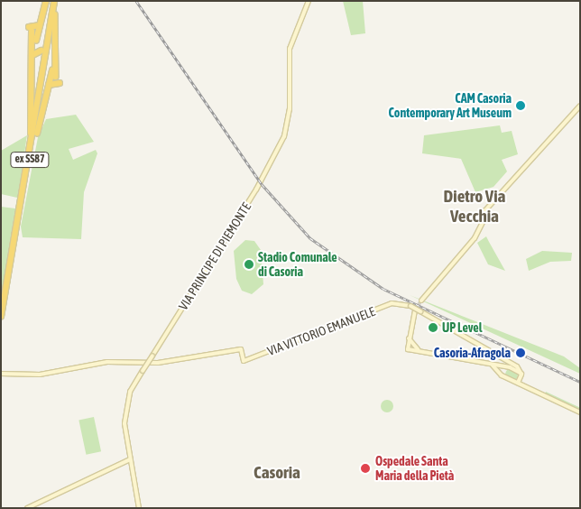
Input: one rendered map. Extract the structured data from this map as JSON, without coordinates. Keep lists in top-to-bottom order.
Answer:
{
  "streets": {
    "highway": ["ex SS87"],
    "street": ["VIA PRINCIPE DI PIEMONTE", "VIA VITTORIO EMANUELE"]
  },
  "districts": ["Dietro Via Vecchia", "Casoria"],
  "places": [
    "CAM Casoria Contemporary Art Museum",
    "Stadio Comunale di Casoria",
    "UP Level",
    "Casoria-Afragola",
    "Ospedale Santa Maria della Pietà"
  ]
}
